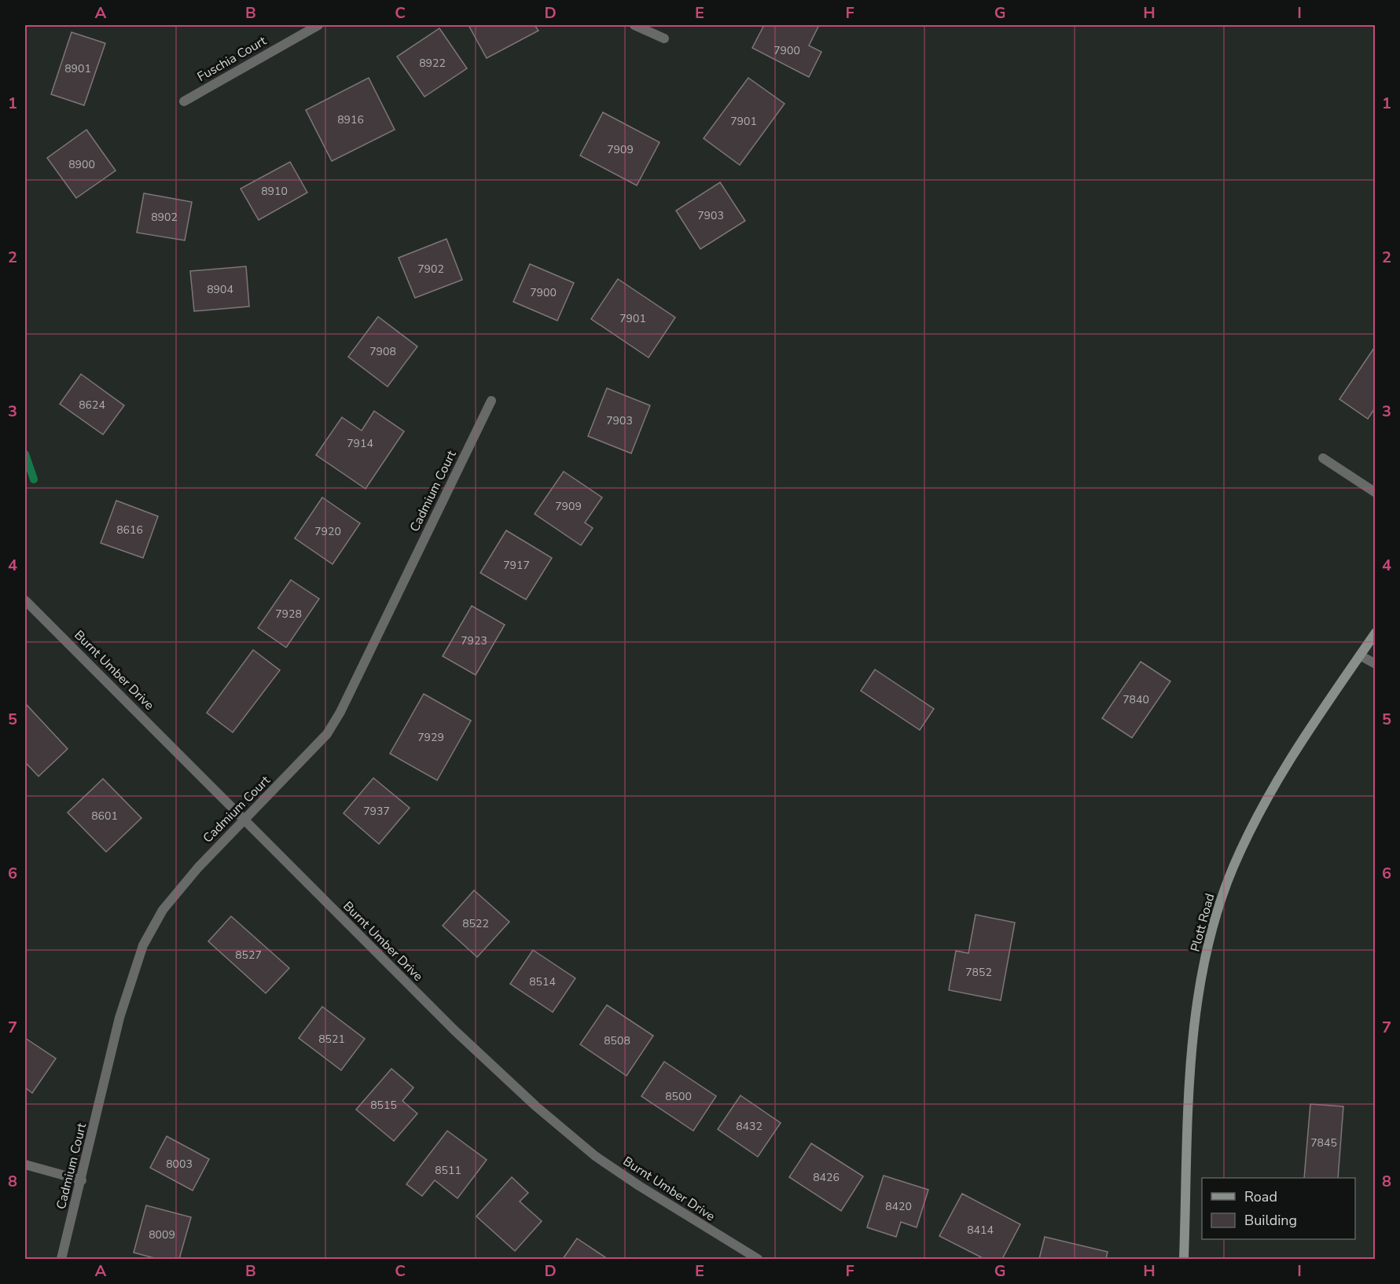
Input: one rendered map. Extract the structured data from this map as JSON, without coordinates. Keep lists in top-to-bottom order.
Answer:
{
  "streets": {
    "street": [
      "Fuschia Court",
      "Cadmium Court",
      "Burnt Umber Drive",
      "Plott Road"
    ]
  },
  "crossings": [
    ["Cadmium Court", "Burnt Umber Drive"]
  ],
  "house_numbers": [
    "7900",
    "8922",
    "8901",
    "8916",
    "7901",
    "7909",
    "8900",
    "8910",
    "7903",
    "8902",
    "7902",
    "8904",
    "7900",
    "7901",
    "7908",
    "8624",
    "7903",
    "7914",
    "7909",
    "8616",
    "7920",
    "7917",
    "7928",
    "7923",
    "7840",
    "7929",
    "7937",
    "8601",
    "8522",
    "8527",
    "7852",
    "8514",
    "8521",
    "8508",
    "8500",
    "8515",
    "8432",
    "7845",
    "8003",
    "8511",
    "8426",
    "8420",
    "8414",
    "8009"
  ],
  "legend": ["Road", "Building"],
  "grid": {
    "columns": [
      "A",
      "B",
      "C",
      "D",
      "E",
      "F",
      "G",
      "H",
      "I"
    ],
    "rows": [
      "1",
      "2",
      "3",
      "4",
      "5",
      "6",
      "7",
      "8"
    ]
  }
}
